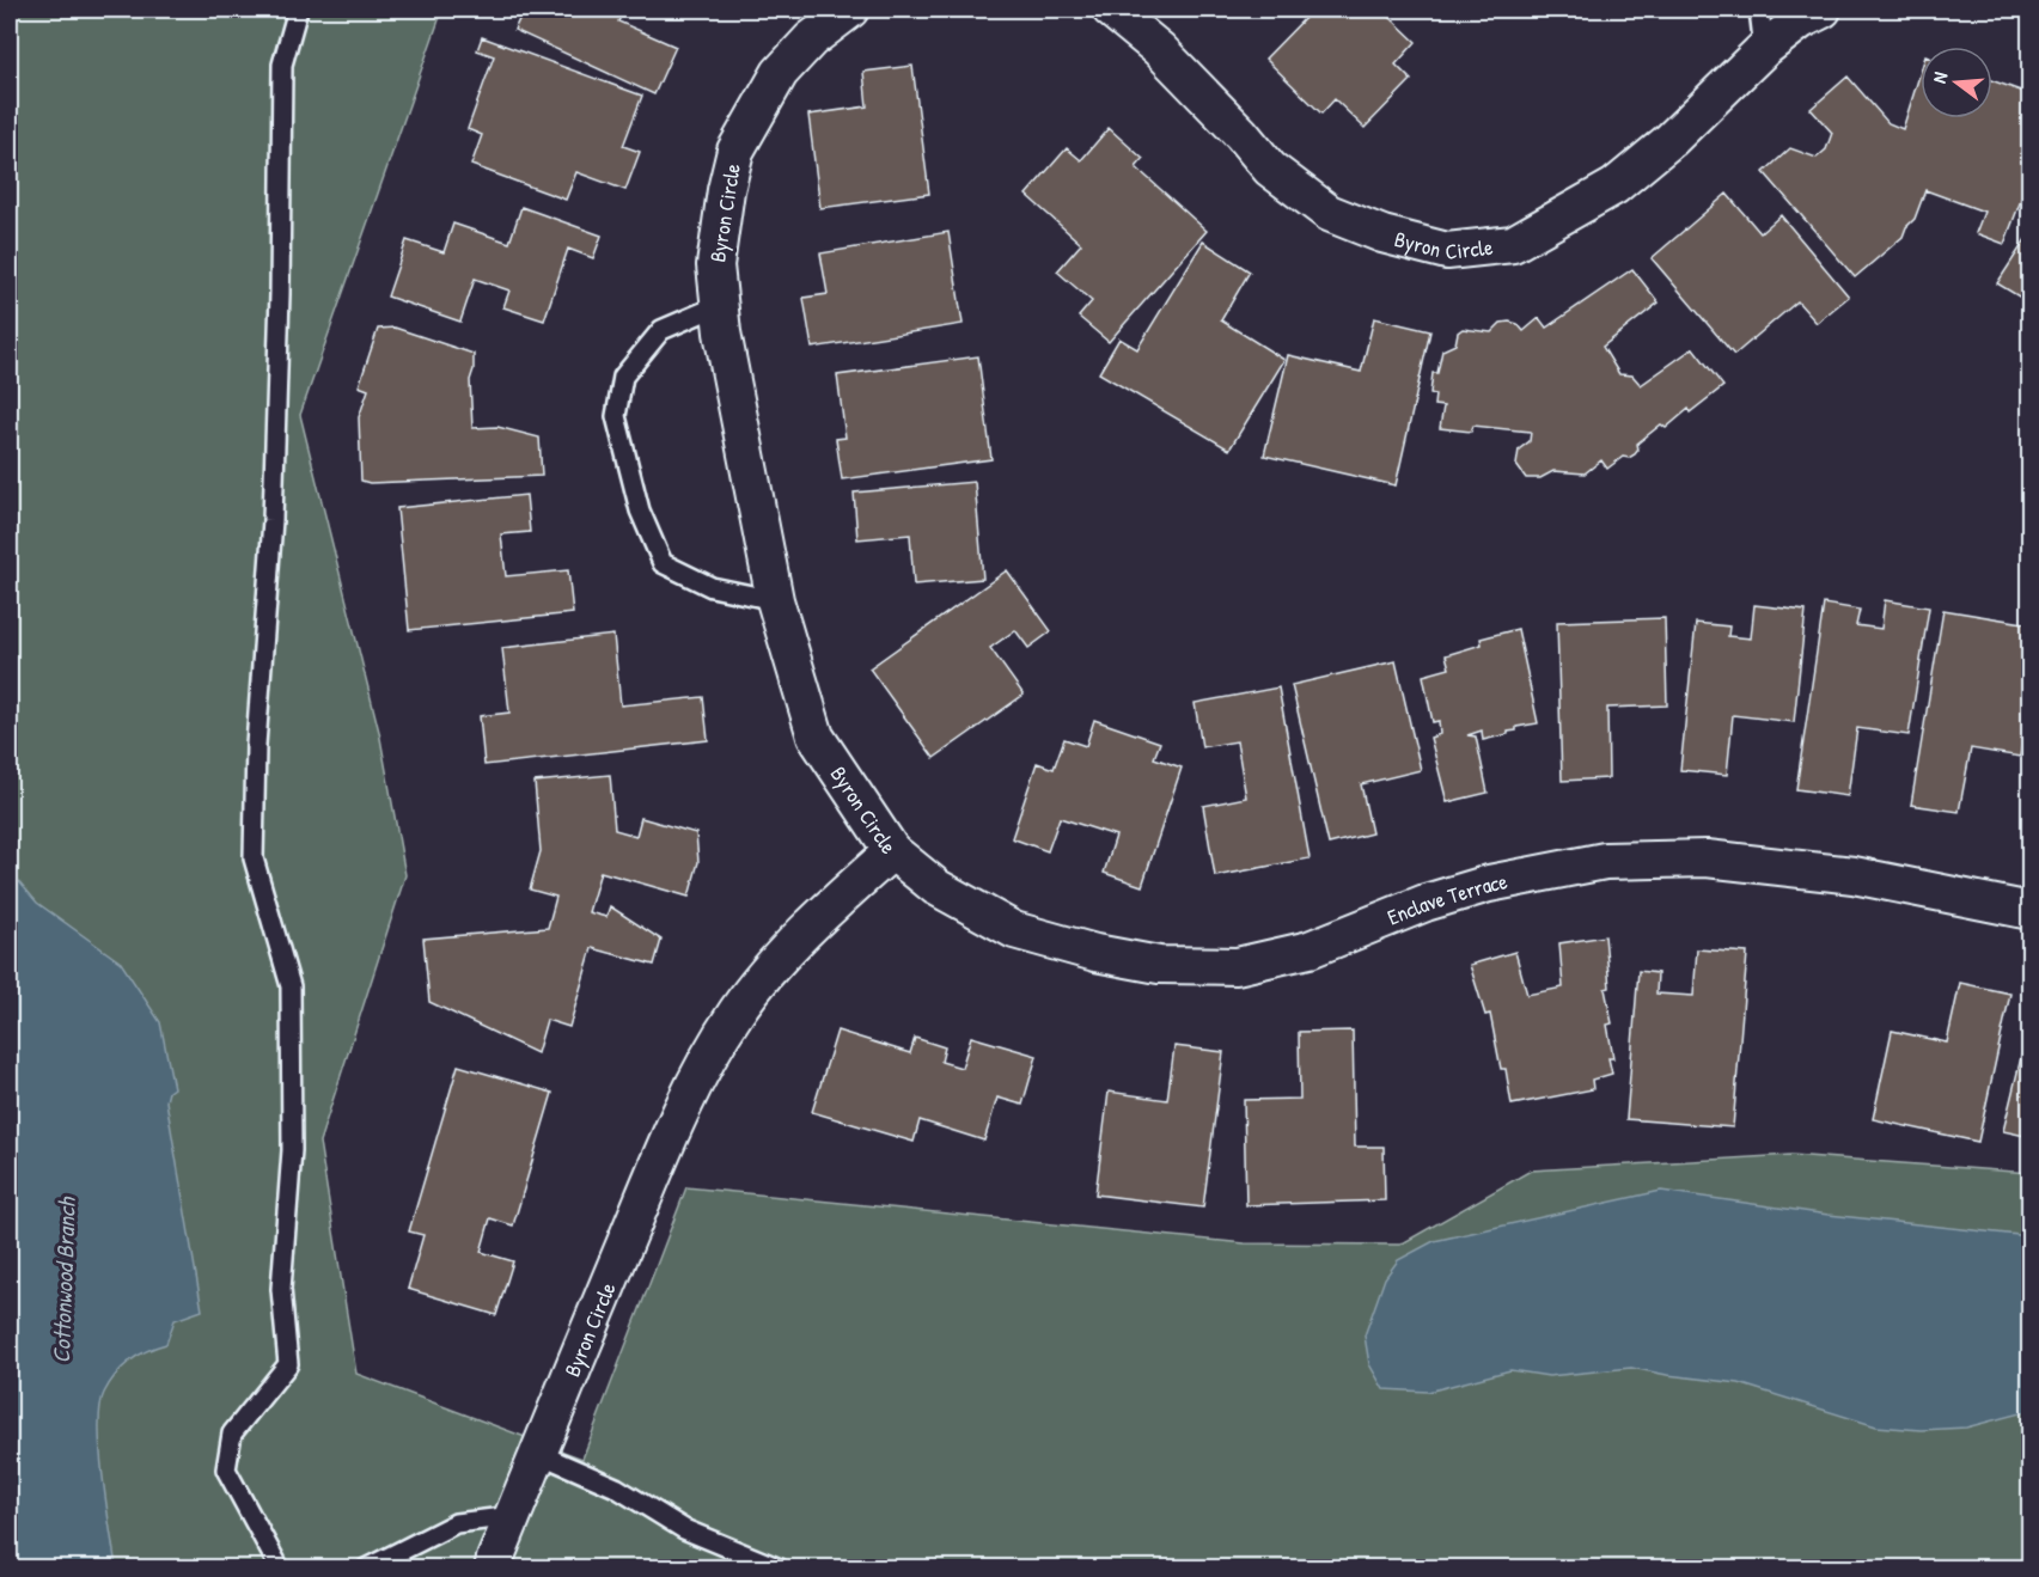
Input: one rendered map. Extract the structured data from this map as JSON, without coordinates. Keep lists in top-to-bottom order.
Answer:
{
  "streets": {
    "street": ["Byron Circle", "Enclave Terrace"]
  },
  "crossings": [
    ["Byron Circle", "Enclave Terrace"]
  ],
  "water": ["Cottonwood Branch"],
  "north": "left"
}
